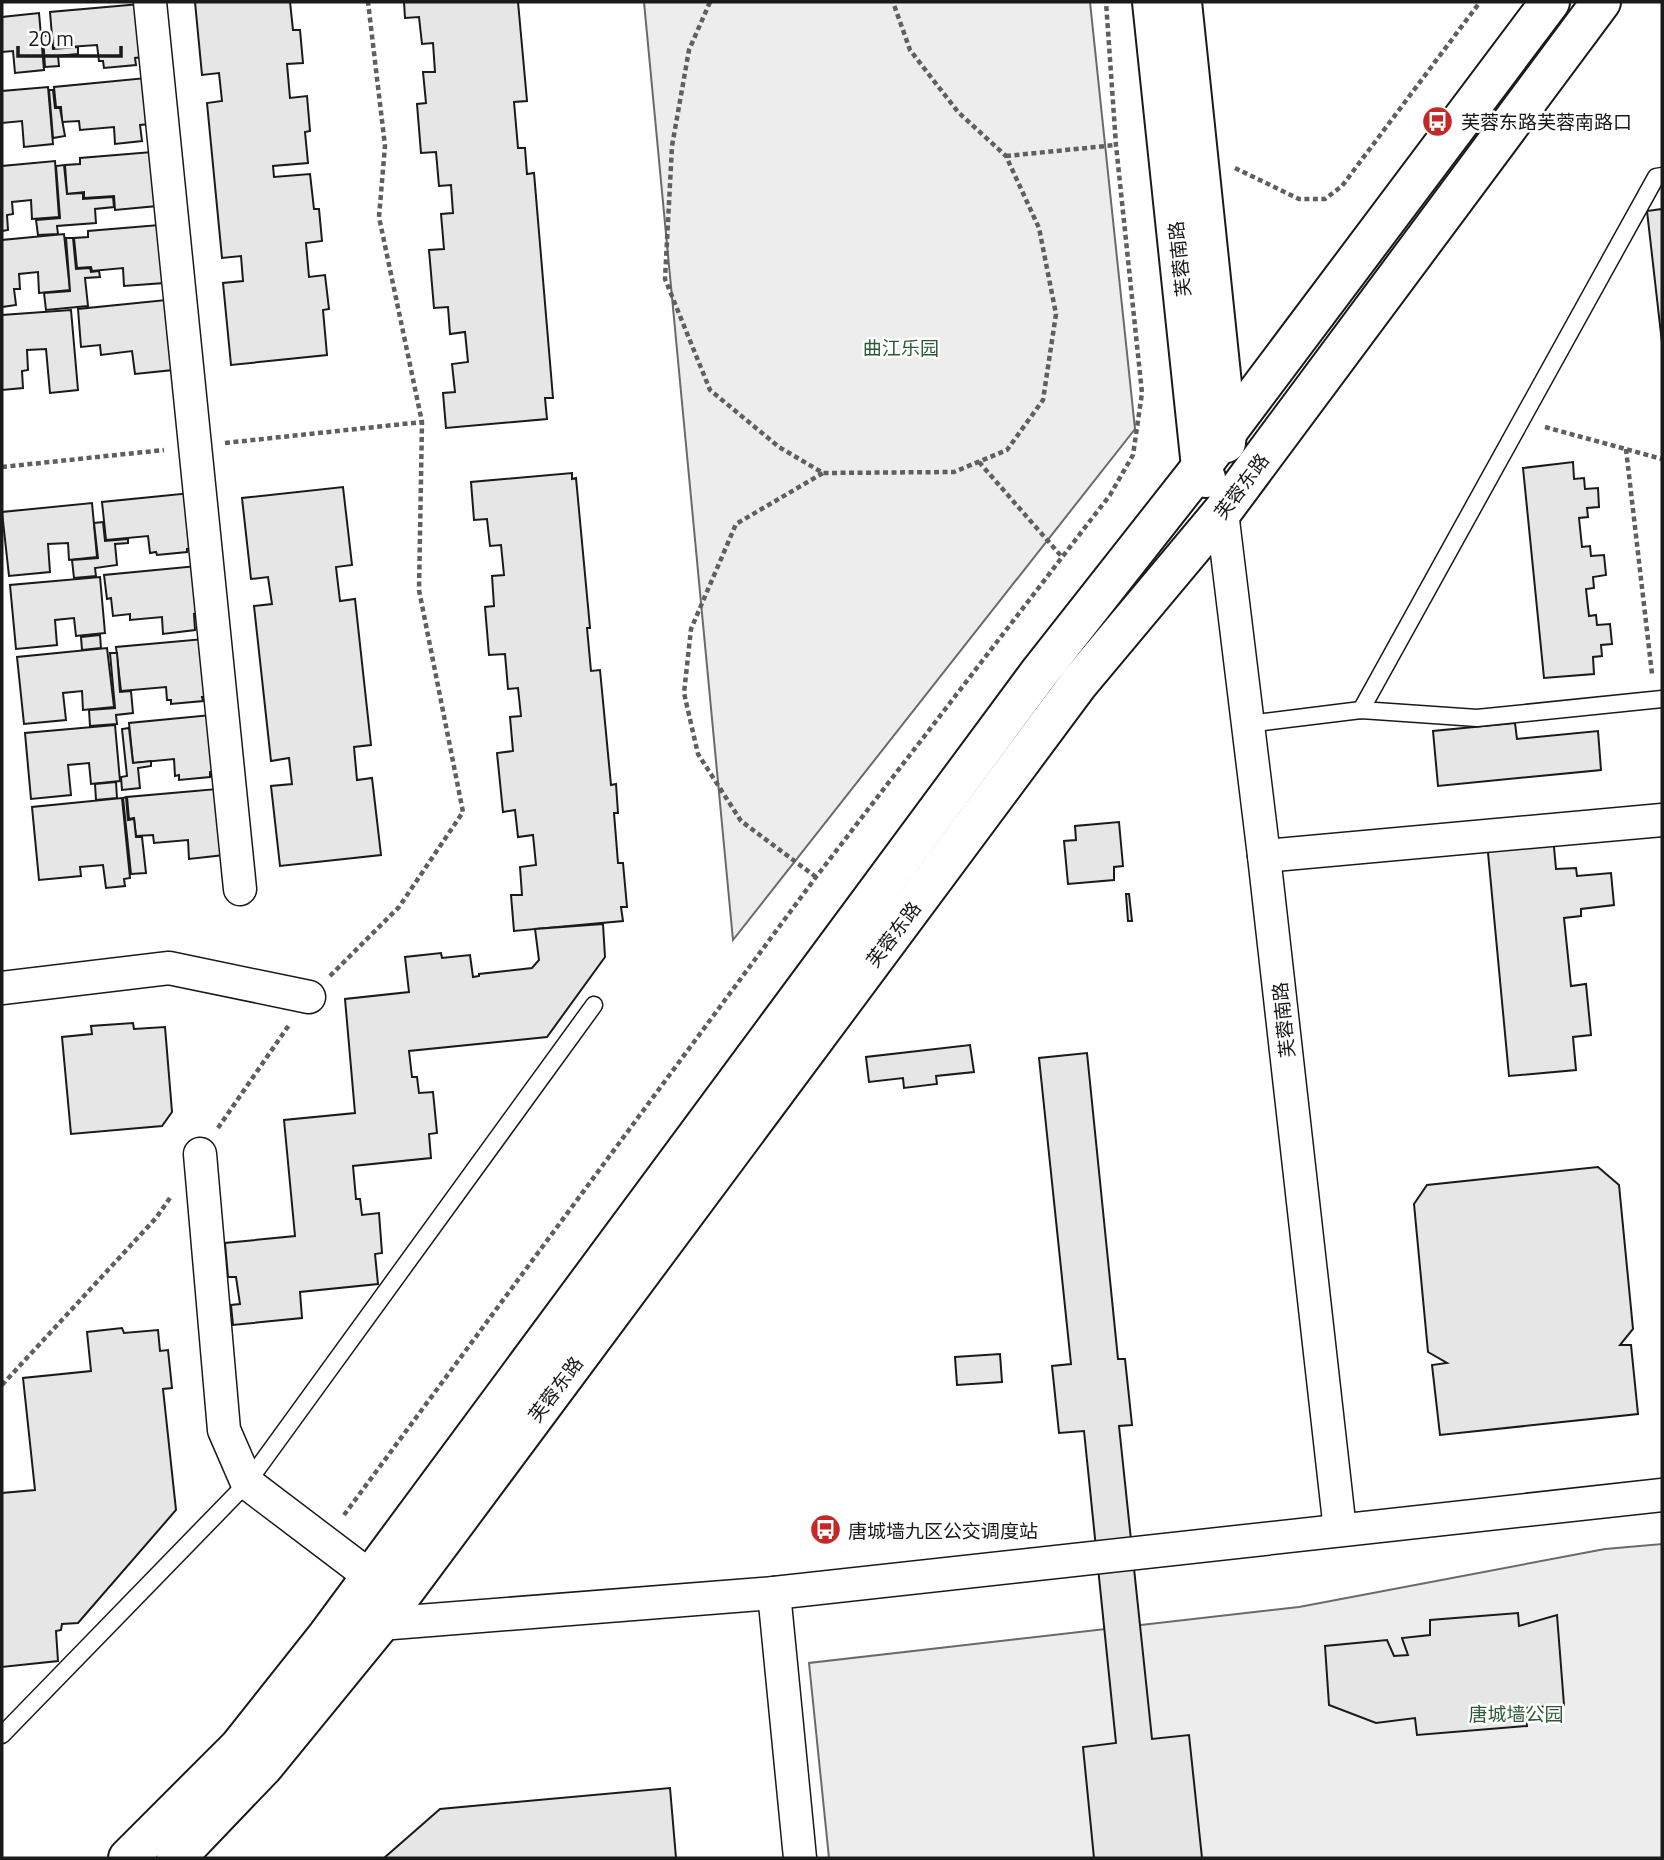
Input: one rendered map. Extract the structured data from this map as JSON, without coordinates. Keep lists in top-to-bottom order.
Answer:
{
  "streets": {
    "main road": ["芙蓉南路", "芙蓉东路"]
  },
  "crossings": [
    ["芙蓉南路", "芙蓉东路"]
  ],
  "parks": ["曲江乐园", "唐城墙公园"],
  "places": {
    "bus stop": ["芙蓉东路芙蓉南路口", "唐城墙九区公交调度站"]
  },
  "scale_bar": "20 m"
}
